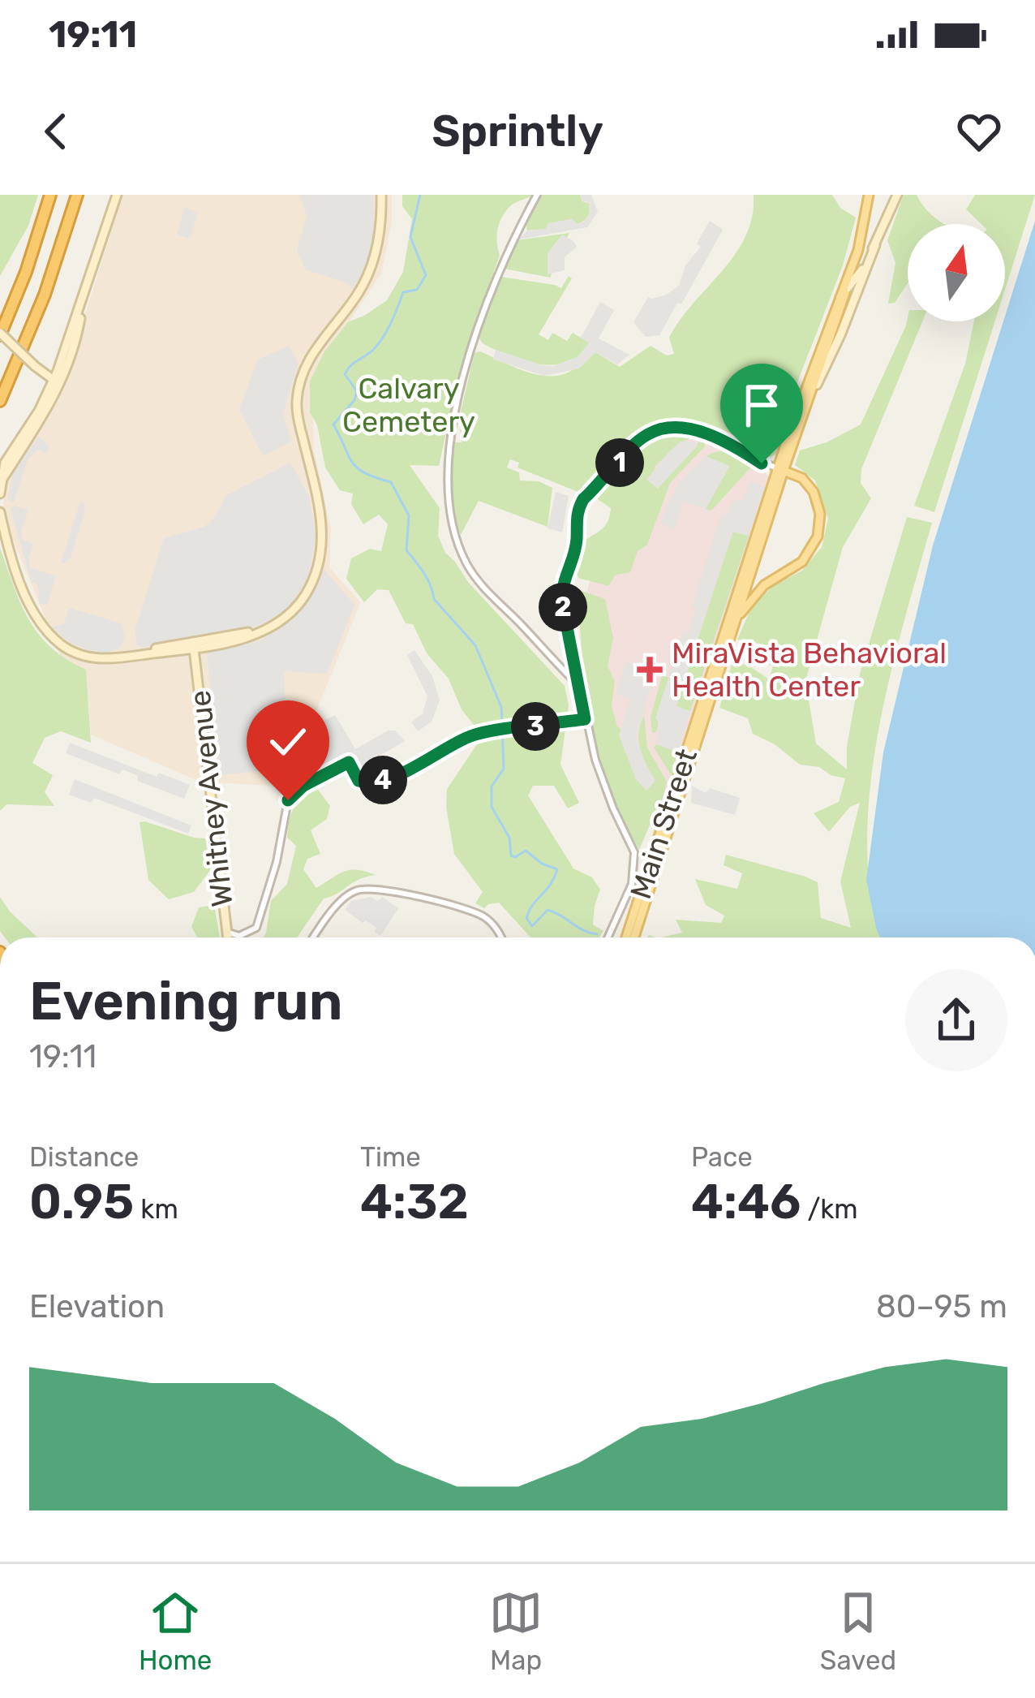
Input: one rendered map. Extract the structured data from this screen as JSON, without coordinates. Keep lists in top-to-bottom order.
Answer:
{
  "streets": {
    "main road": ["Whitney Avenue", "Main Street"]
  },
  "parks": ["Calvary Cemetery"],
  "places": {
    "health": ["MiraVista Behavioral Health Center"]
  },
  "north": "top",
  "page": {
    "status": "19:11",
    "header": "Sprintly",
    "pins": [
      "1",
      "2",
      "3",
      "4"
    ],
    "heading": ["Evening run", "19:11"],
    "stats": [
      ["Distance", "0.95 km"],
      ["Time", "4:32"],
      ["Pace", "4:46 /km"]
    ],
    "chart": ["Elevation", "80–95 m"],
    "tabs": ["Home", "Map", "Saved"]
  }
}
